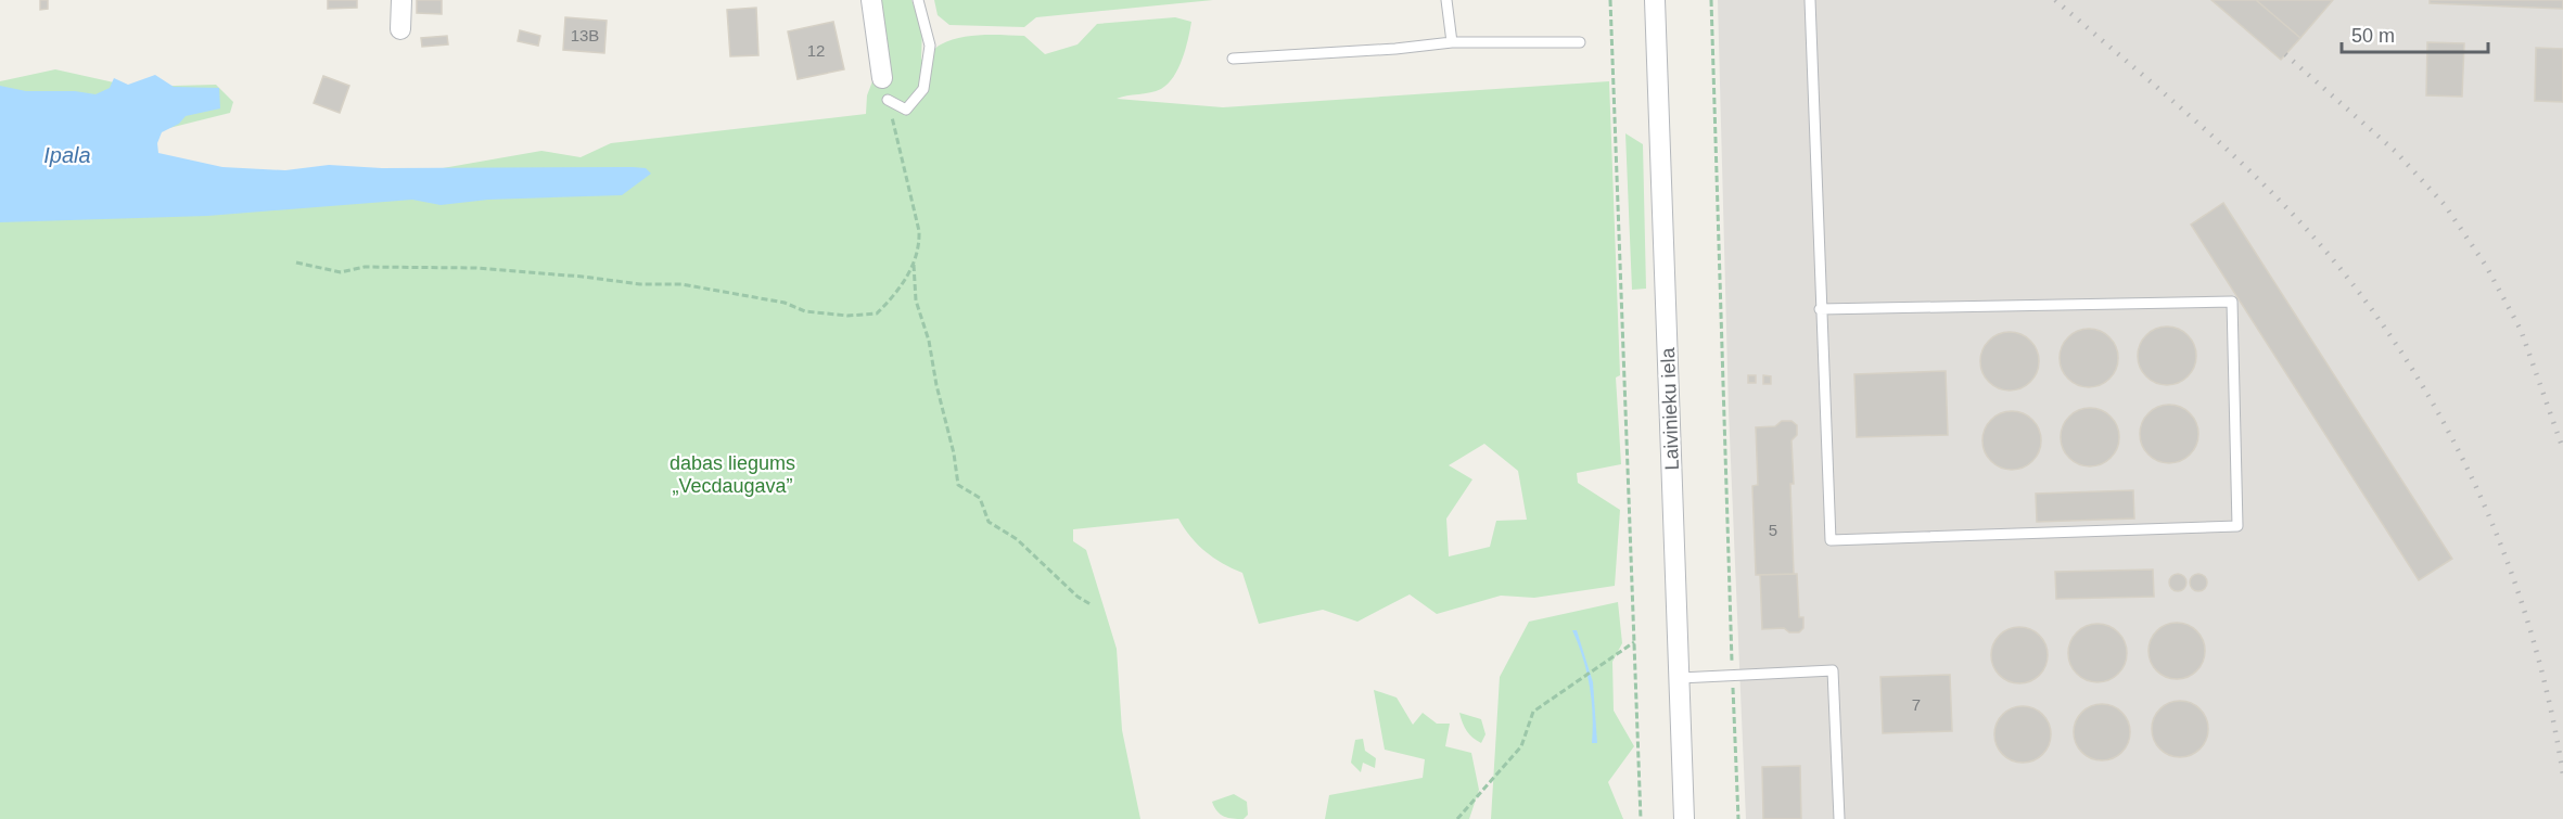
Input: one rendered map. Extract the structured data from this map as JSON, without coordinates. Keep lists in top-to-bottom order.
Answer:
{
  "streets": {
    "street": ["Laivinieku iela"]
  },
  "water": ["Ipala"],
  "parks": ["dabas liegums „Vecdaugava”"],
  "house_numbers": [
    "13B",
    "12",
    "5",
    "7"
  ],
  "scale_bar": "50 m"
}
